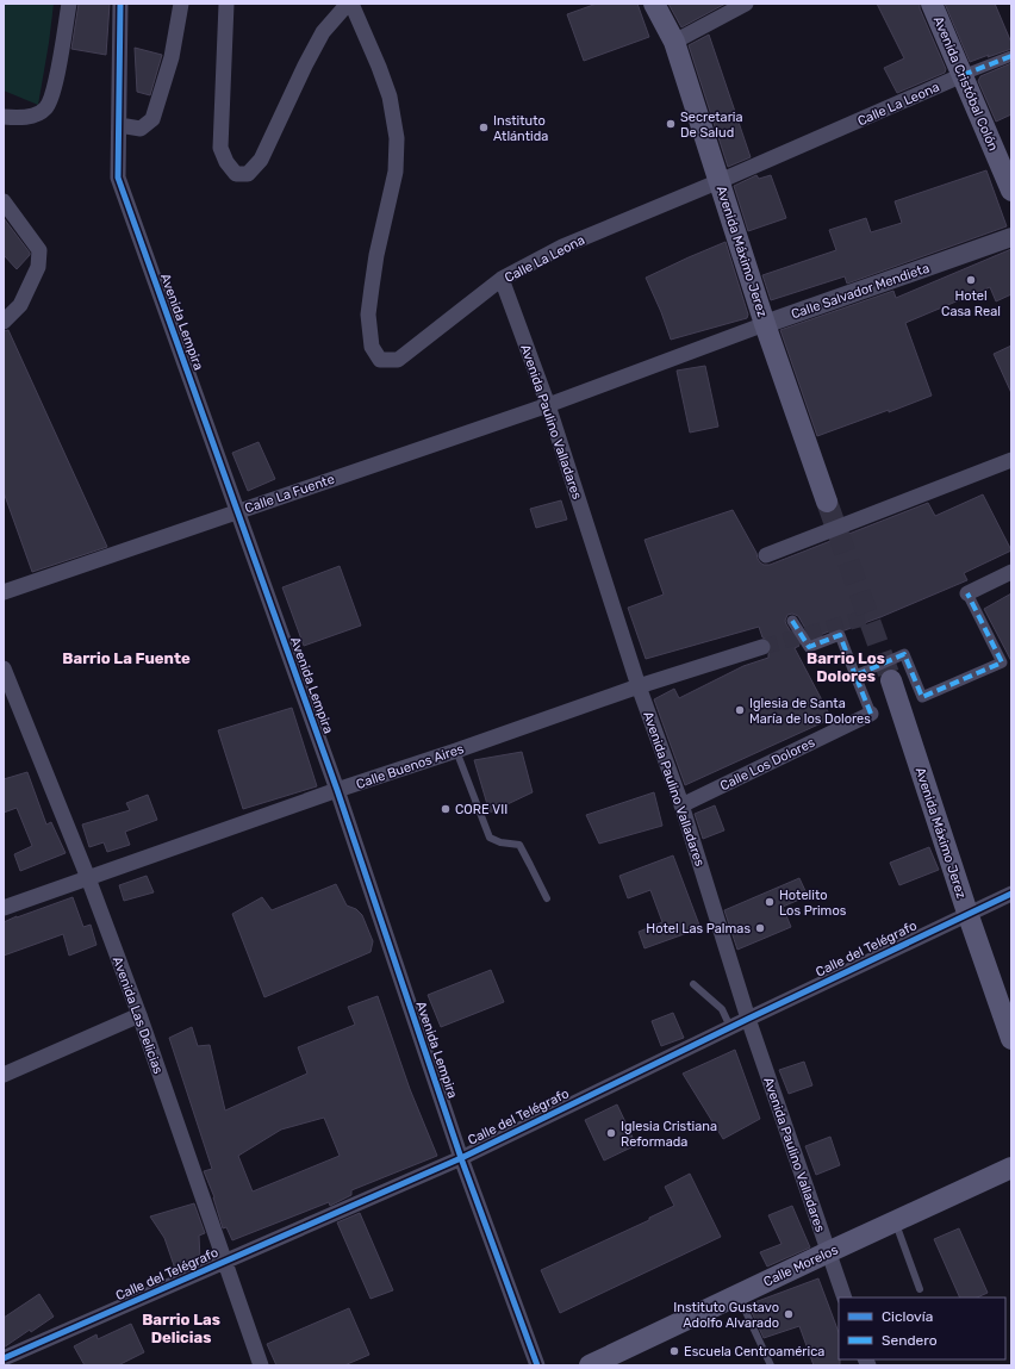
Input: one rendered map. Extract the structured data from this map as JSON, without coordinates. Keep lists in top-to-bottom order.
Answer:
{
  "streets": {
    "main road": ["Avenida Cristóbal Colón", "Avenida Máximo Jerez", "Calle Morelos"],
    "street": [
      "Calle La Leona",
      "Calle Salvador Mendieta",
      "Avenida Lempira",
      "Avenida Paulino Valladares",
      "Calle La Fuente",
      "Calle Los Dolores",
      "Calle Buenos Aires",
      "Calle del Telégrafo",
      "Avenida Las Delicias"
    ]
  },
  "crossings": [
    ["Avenida Cristóbal Colón", "Calle La Leona"],
    ["Calle La Leona", "Avenida Máximo Jerez"],
    ["Calle La Leona", "Avenida Paulino Valladares"],
    ["Avenida Máximo Jerez", "Calle Salvador Mendieta"],
    ["Avenida Máximo Jerez", "Calle del Telégrafo"],
    ["Calle Salvador Mendieta", "Avenida Paulino Valladares"],
    ["Calle Salvador Mendieta", "Calle La Fuente"],
    ["Avenida Lempira", "Calle La Fuente"],
    ["Avenida Lempira", "Calle Buenos Aires"],
    ["Avenida Lempira", "Calle del Telégrafo"],
    ["Avenida Paulino Valladares", "Calle La Fuente"],
    ["Avenida Paulino Valladares", "Calle Los Dolores"],
    ["Avenida Paulino Valladares", "Calle Buenos Aires"],
    ["Avenida Paulino Valladares", "Calle del Telégrafo"],
    ["Avenida Paulino Valladares", "Calle Morelos"],
    ["Calle Buenos Aires", "Avenida Las Delicias"],
    ["Calle del Telégrafo", "Avenida Las Delicias"]
  ],
  "districts": ["Barrio La Fuente", "Barrio Los Dolores", "Barrio Las Delicias"],
  "places": [
    "Secretaria De Salud",
    "Instituto Atlántida",
    "Hotel Casa Real",
    "Iglesia de Santa María de los Dolores",
    "CORE VII",
    "Hotelito Los Primos",
    "Hotel Las Palmas",
    "Iglesia Cristiana Reformada",
    "Instituto Gustavo Adolfo Alvarado",
    "Escuela Centroamérica"
  ],
  "legend": ["Ciclovía", "Sendero"]
}
